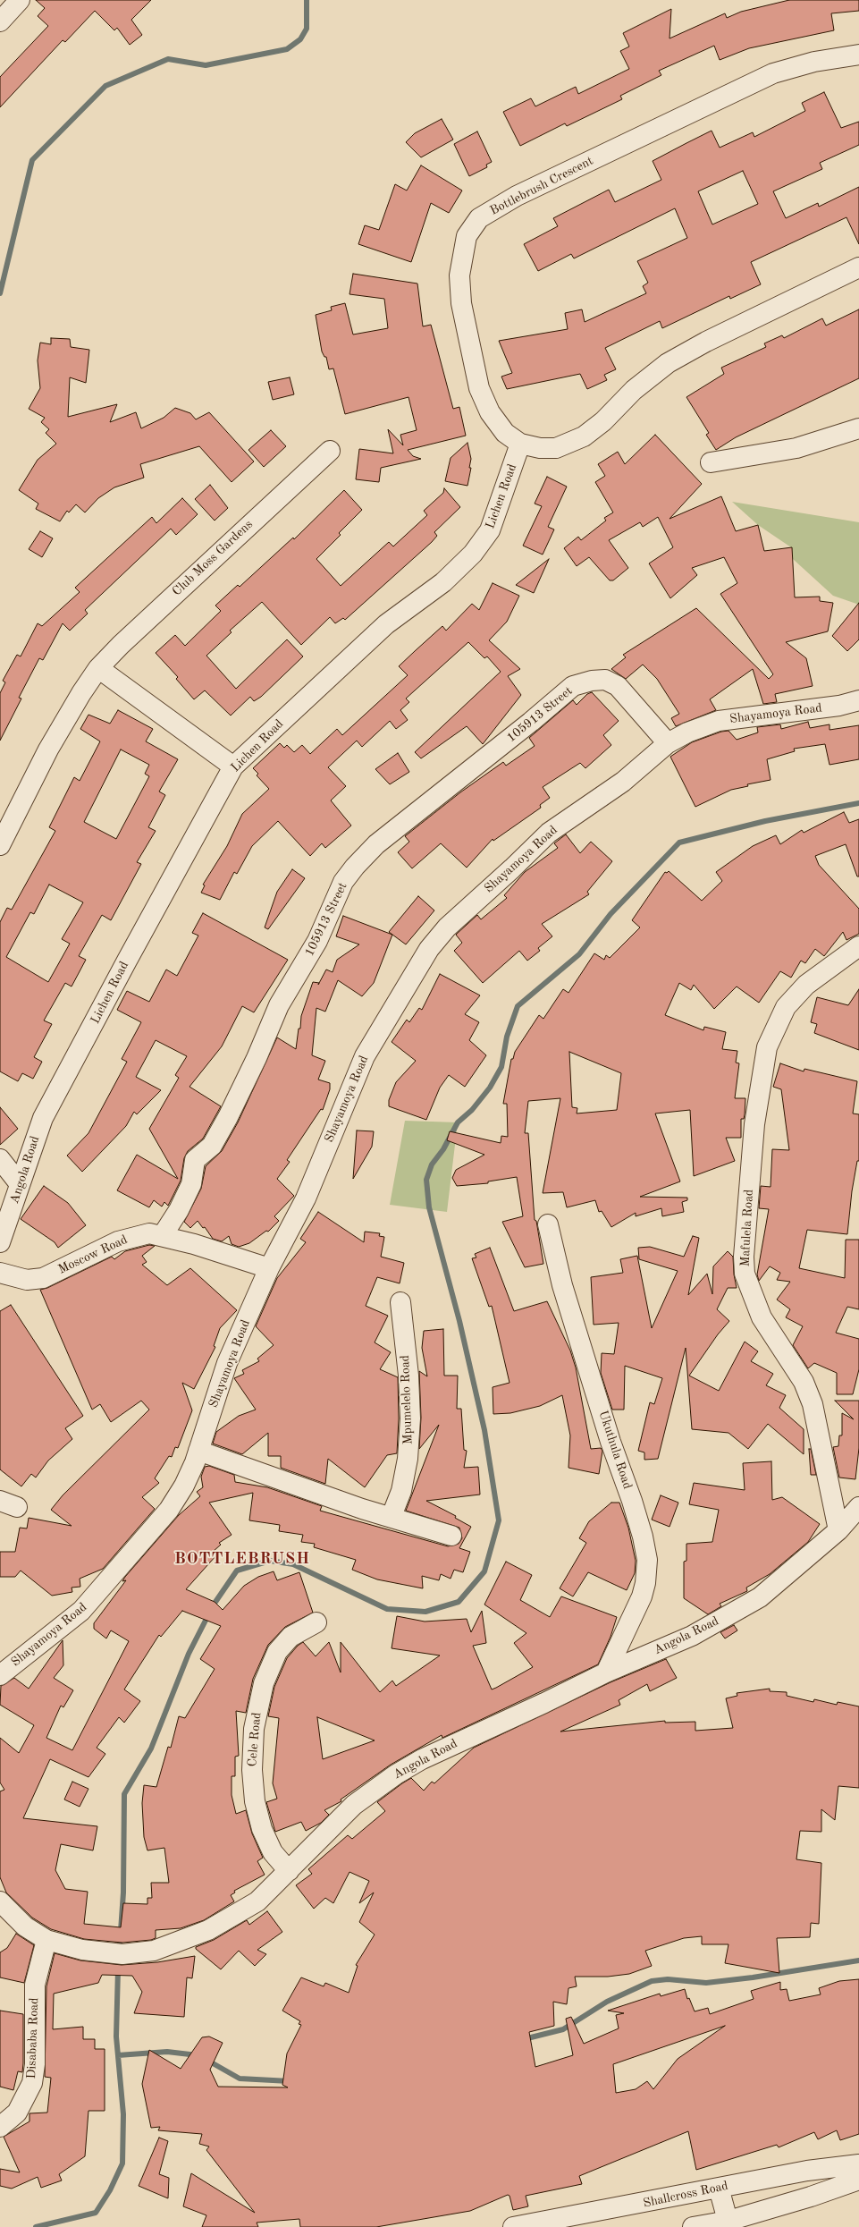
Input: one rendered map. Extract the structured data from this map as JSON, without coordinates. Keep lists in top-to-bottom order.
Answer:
{
  "streets": {
    "street": [
      "Bottlebrush Crescent",
      "Lichen Road",
      "Club Moss Gardens",
      "Shayamoya Road",
      "105913 Street",
      "Angola Road",
      "Mafulela Road",
      "Moscow Road",
      "Mpumelelo Road",
      "Ukuthula Road",
      "Cele Road",
      "Disababa Road",
      "Shallcross Road"
    ]
  },
  "crossings": [
    ["Bottlebrush Crescent", "Lichen Road"],
    ["Lichen Road", "Angola Road"],
    ["Shayamoya Road", "105913 Street"],
    ["Shayamoya Road", "Moscow Road"],
    ["105913 Street", "Moscow Road"],
    ["Angola Road", "Mafulela Road"],
    ["Angola Road", "Ukuthula Road"],
    ["Angola Road", "Cele Road"],
    ["Angola Road", "Disababa Road"]
  ],
  "districts": ["BOTTLEBRUSH"]
}
